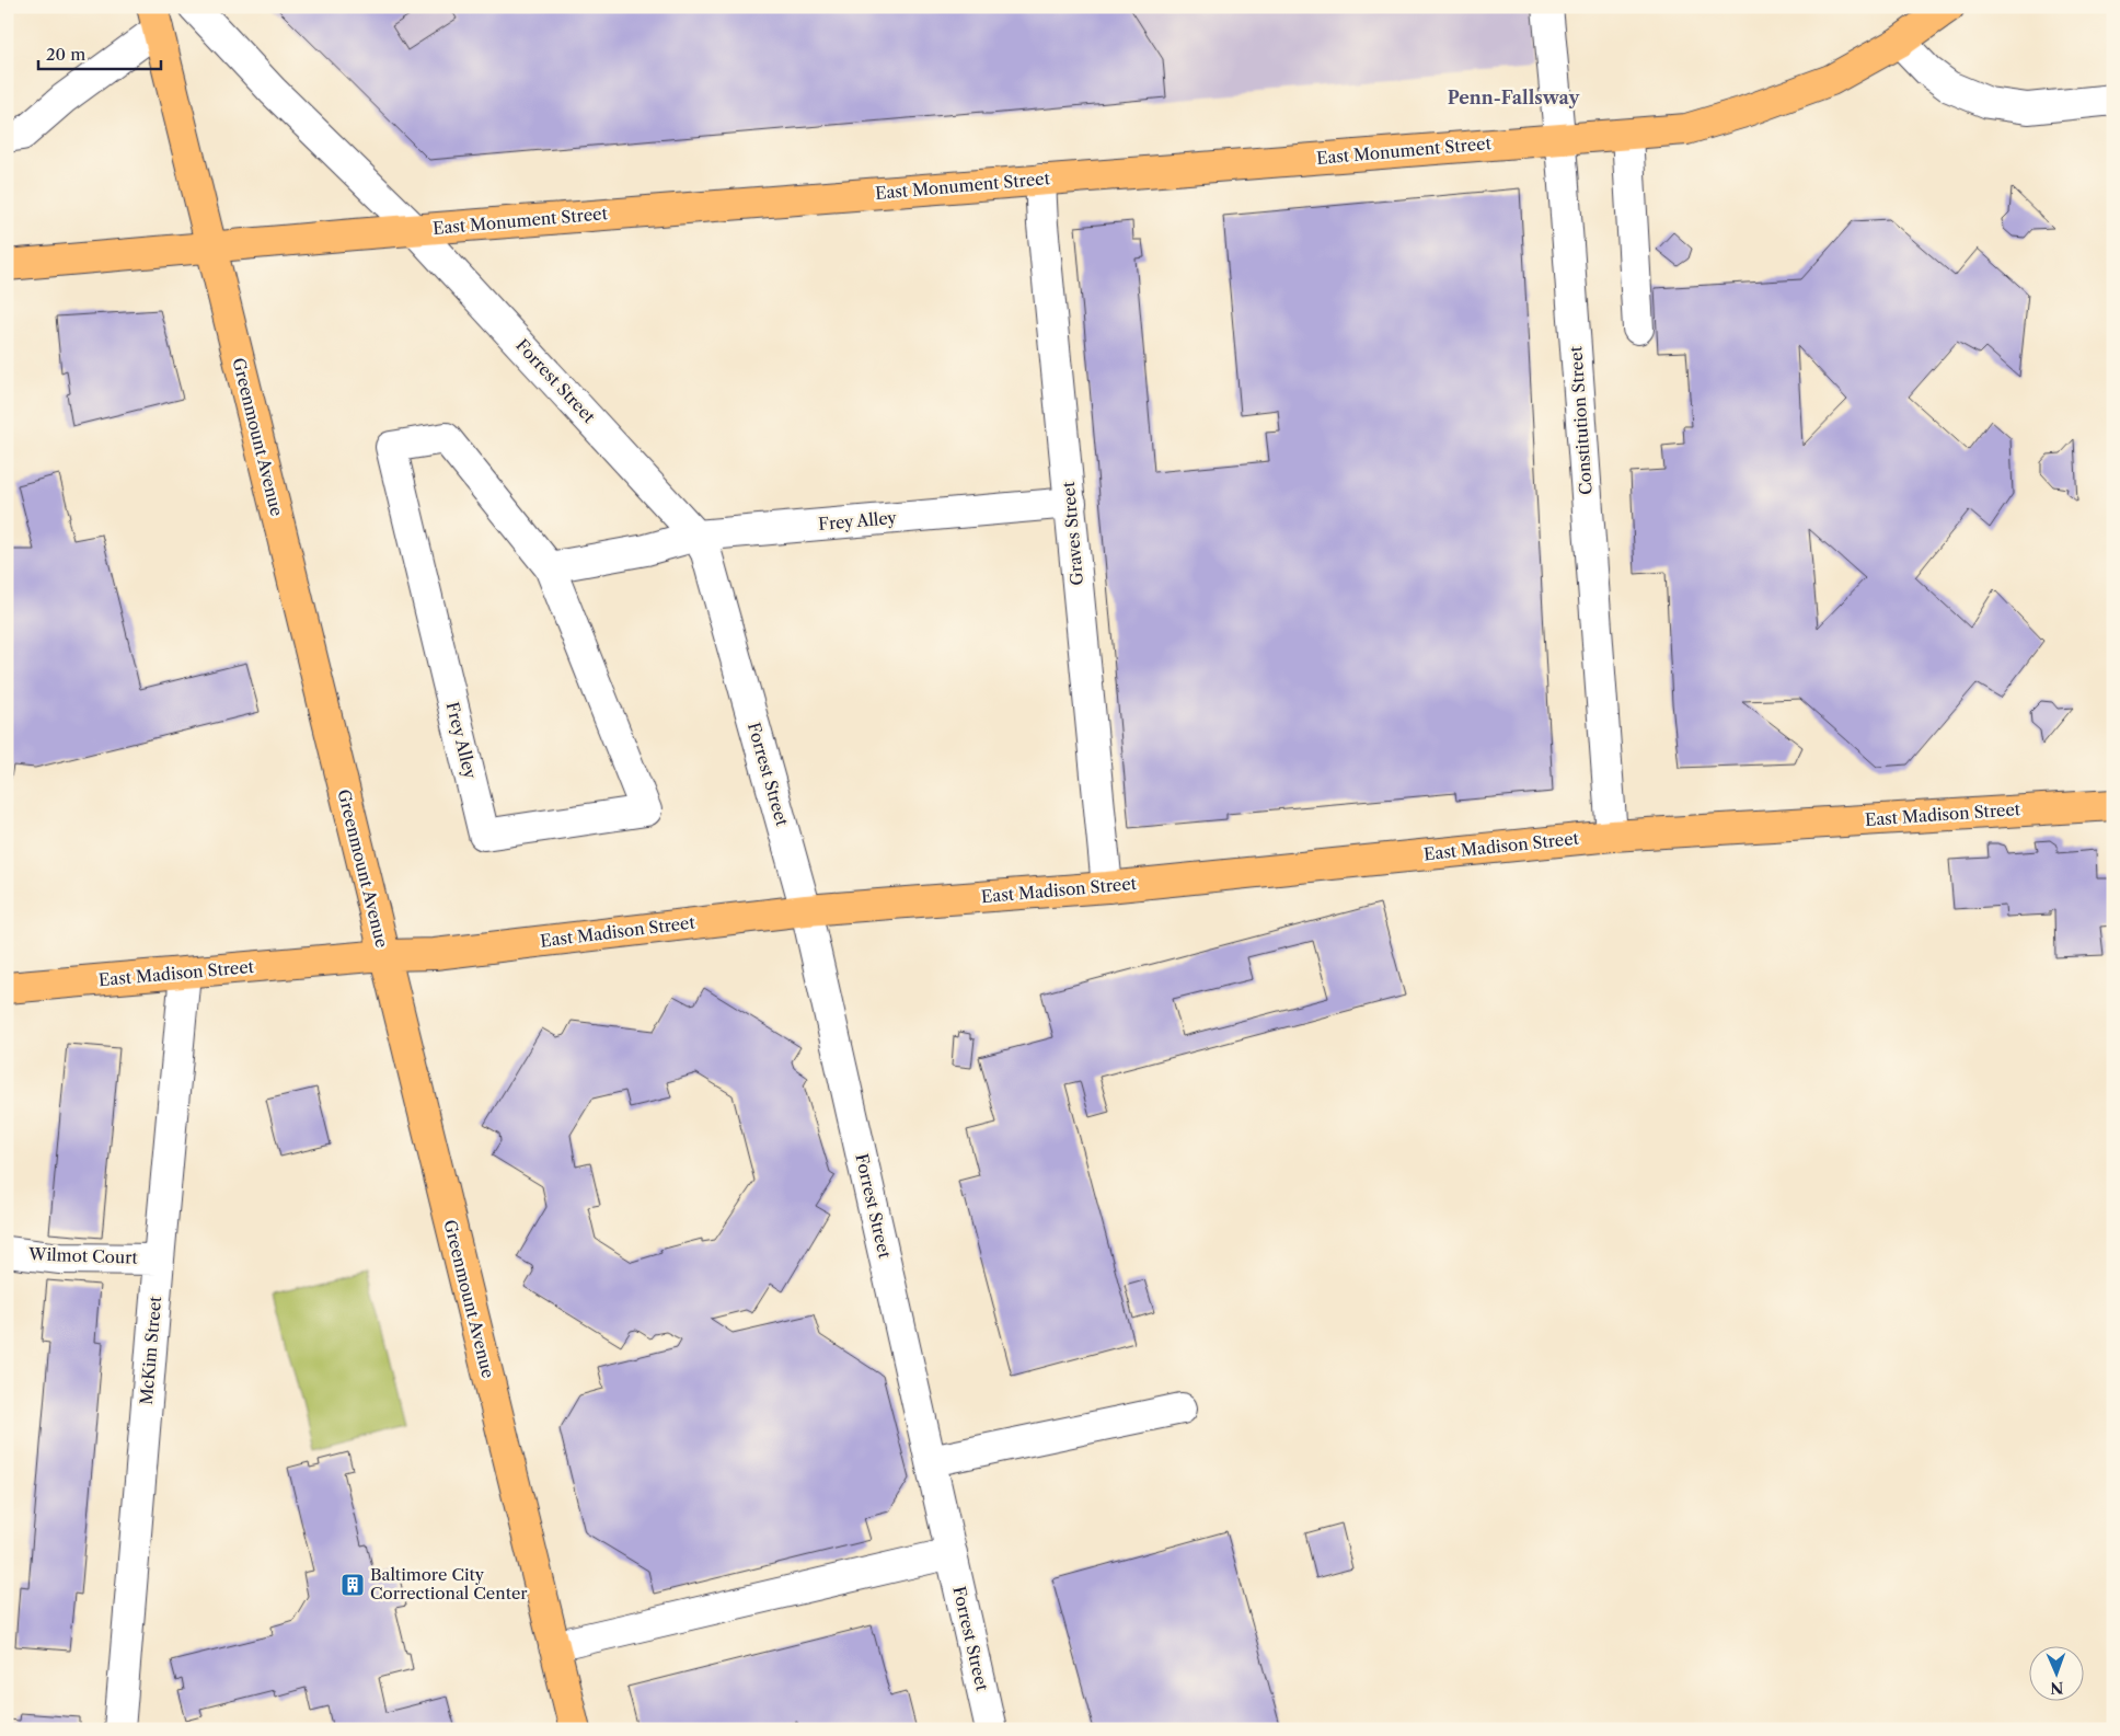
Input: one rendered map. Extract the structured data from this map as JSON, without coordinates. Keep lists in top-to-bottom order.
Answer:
{
  "streets": {
    "main road": ["East Monument Street", "Greenmount Avenue", "East Madison Street"],
    "street": [
      "Forrest Street",
      "Constitution Street",
      "Frey Alley",
      "Graves Street",
      "Wilmot Court",
      "McKim Street"
    ]
  },
  "crossings": [
    ["East Monument Street", "Forrest Street"],
    ["East Monument Street", "Constitution Street"],
    ["East Monument Street", "Greenmount Avenue"],
    ["East Monument Street", "Graves Street"],
    ["Forrest Street", "Frey Alley"],
    ["Forrest Street", "East Madison Street"],
    ["Constitution Street", "East Madison Street"],
    ["Greenmount Avenue", "East Madison Street"],
    ["Frey Alley", "Graves Street"],
    ["Graves Street", "East Madison Street"],
    ["East Madison Street", "McKim Street"],
    ["Wilmot Court", "McKim Street"]
  ],
  "districts": ["Penn-Fallsway"],
  "places": {
    "building": ["Baltimore City Correctional Center"]
  },
  "scale_bar": "20 m",
  "north": "bottom"
}
